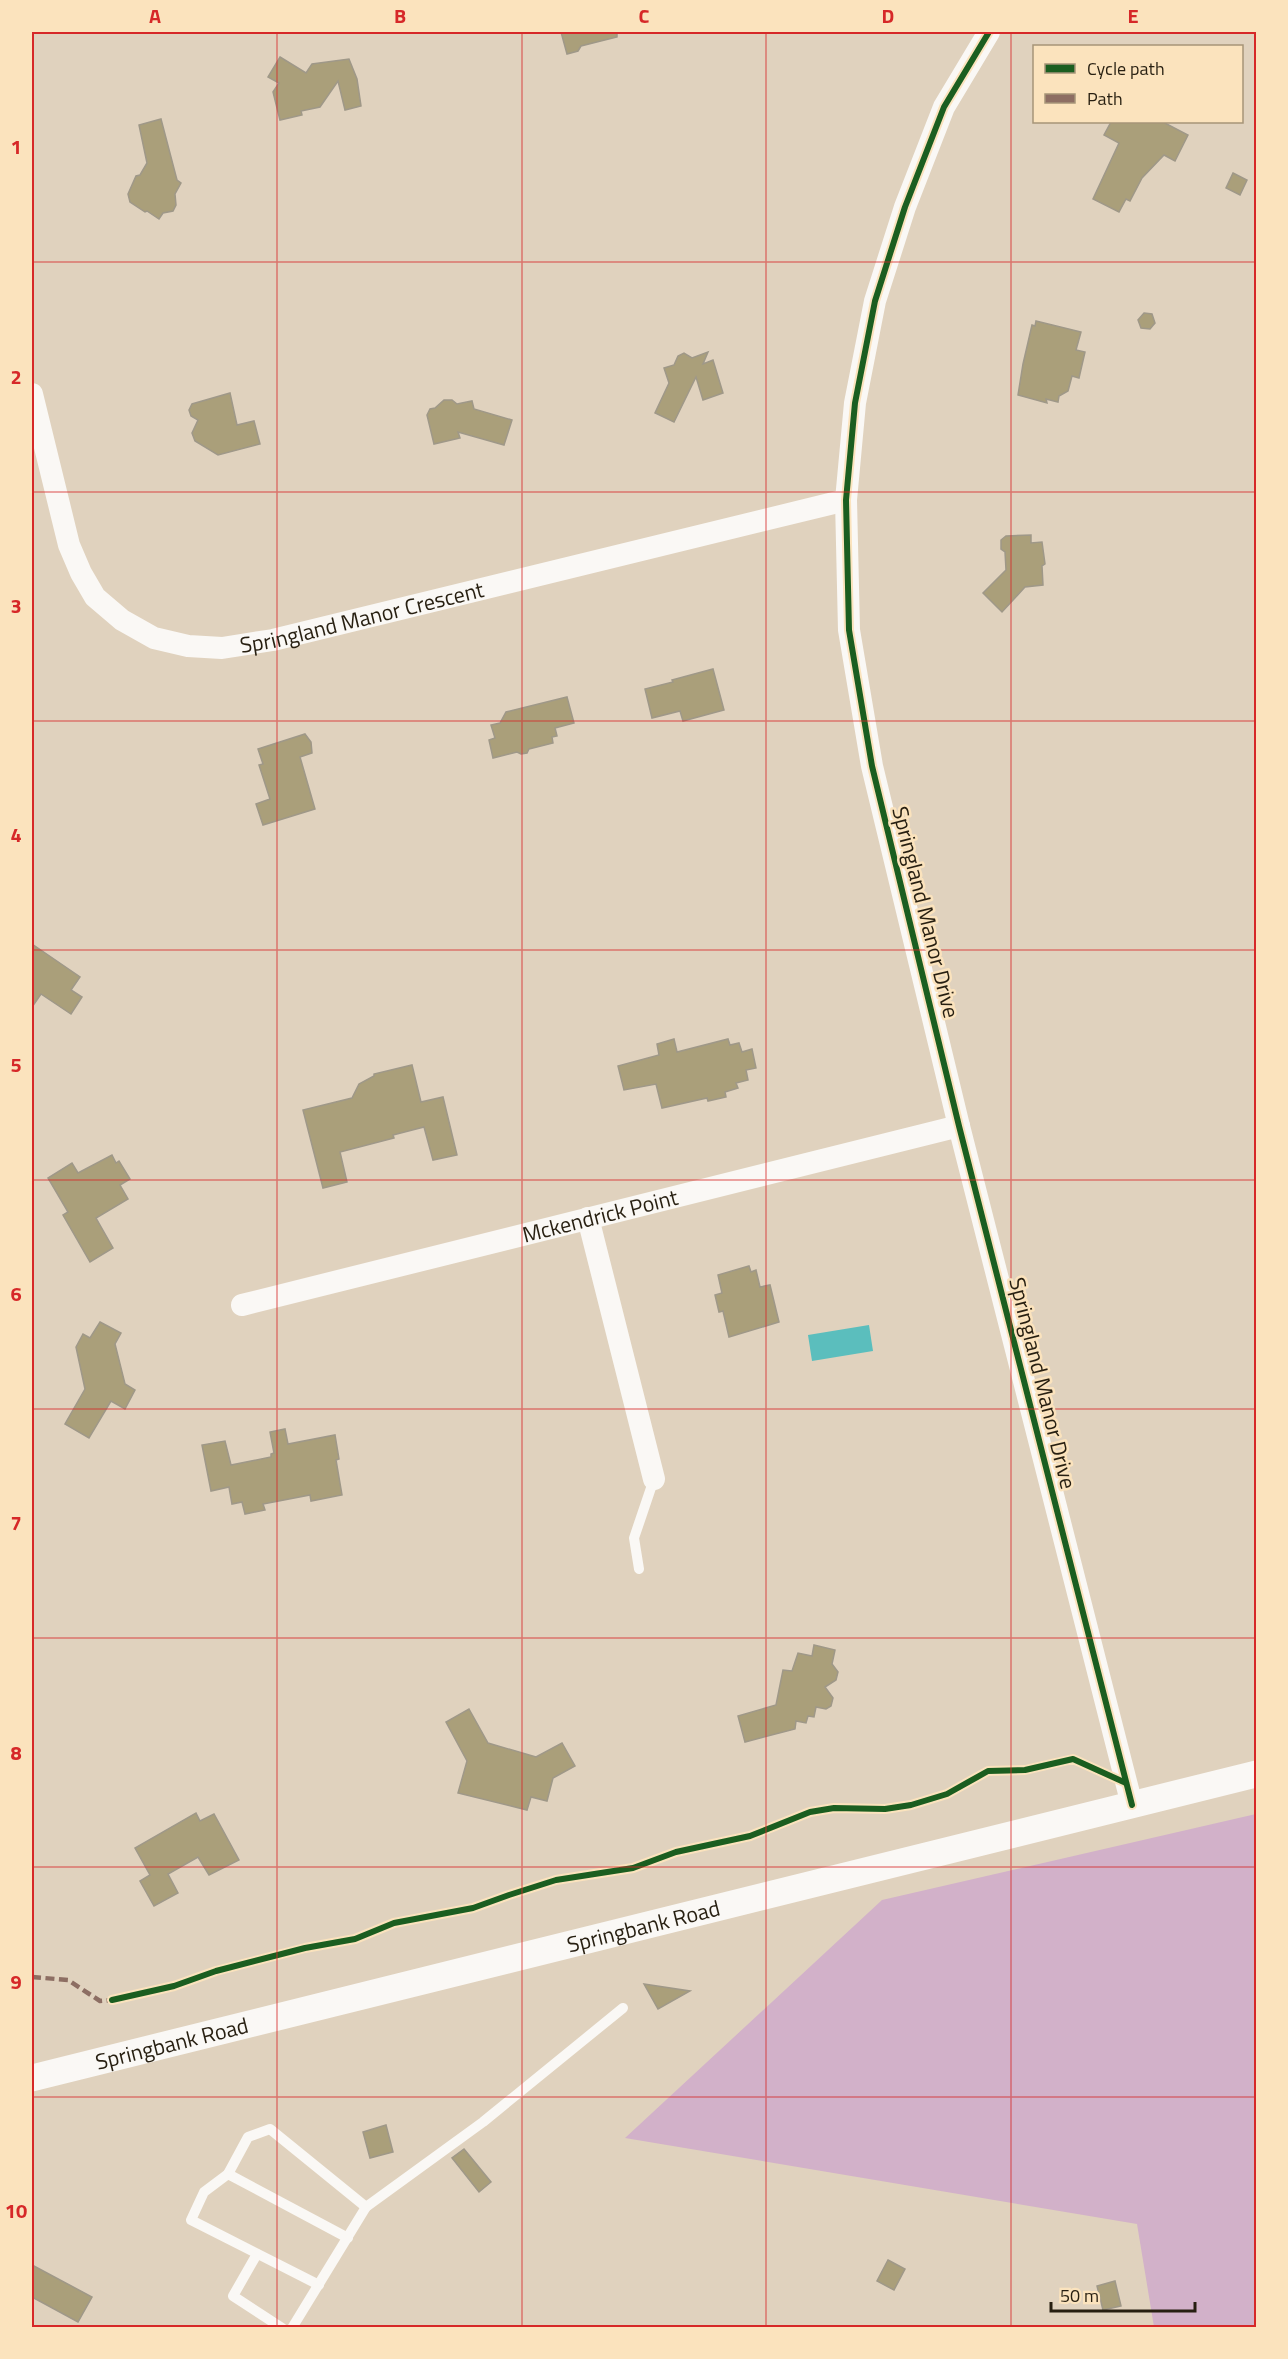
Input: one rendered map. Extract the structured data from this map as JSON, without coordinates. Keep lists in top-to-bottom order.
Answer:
{
  "streets": {
    "street": [
      "Springland Manor Crescent",
      "Springland Manor Drive",
      "Mckendrick Point",
      "Springbank Road"
    ]
  },
  "crossings": [
    ["Springland Manor Crescent", "Springland Manor Drive"],
    ["Springland Manor Drive", "Mckendrick Point"],
    ["Springland Manor Drive", "Springbank Road"]
  ],
  "legend": ["Cycle path", "Path"],
  "scale_bar": "50 m",
  "grid": {
    "columns": [
      "A",
      "B",
      "C",
      "D",
      "E"
    ],
    "rows": [
      "1",
      "2",
      "3",
      "4",
      "5",
      "6",
      "7",
      "8",
      "9",
      "10"
    ]
  }
}
